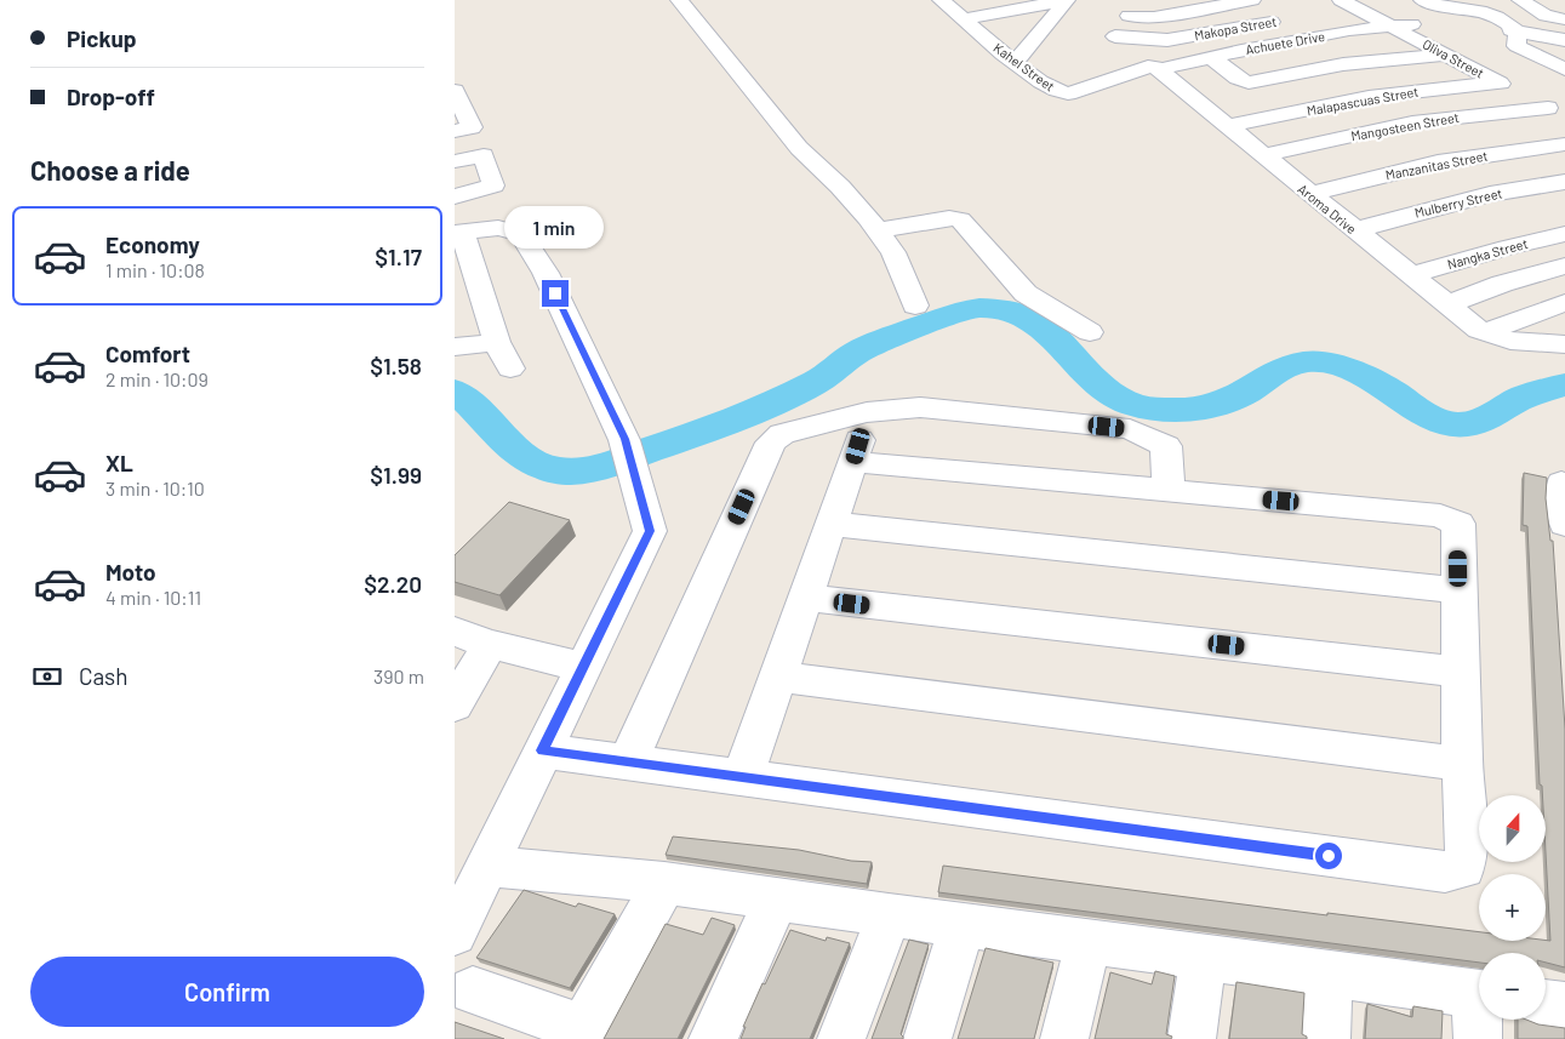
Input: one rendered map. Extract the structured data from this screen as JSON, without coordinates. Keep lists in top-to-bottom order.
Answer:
{
  "streets": {
    "street": [
      "Makopa Street",
      "Achuete Drive",
      "Oliva Street",
      "Kahel Street",
      "Malapascuas Street",
      "Mangosteen Street",
      "Manzanitas Street",
      "Mulberry Street",
      "Aroma Drive",
      "Nangka Street"
    ]
  },
  "crossings": [
    ["Achuete Drive", "Oliva Street"],
    ["Achuete Drive", "Kahel Street"],
    ["Achuete Drive", "Aroma Drive"],
    ["Oliva Street", "Malapascuas Street"],
    ["Oliva Street", "Mangosteen Street"],
    ["Kahel Street", "Aroma Drive"],
    ["Malapascuas Street", "Aroma Drive"],
    ["Mangosteen Street", "Aroma Drive"],
    ["Manzanitas Street", "Aroma Drive"],
    ["Mulberry Street", "Aroma Drive"],
    ["Aroma Drive", "Nangka Street"]
  ],
  "north": "top",
  "page": {
    "banner": ["Pickup", "Drop-off"],
    "heading": "Choose a ride",
    "list": [
      {
        "name": "Economy",
        "note": "1 min · 10:08",
        "value": "$1.17"
      },
      {
        "name": "Comfort",
        "note": "2 min · 10:09",
        "value": "$1.58"
      },
      {
        "name": "XL",
        "note": "3 min · 10:10",
        "value": "$1.99"
      },
      {
        "name": "Moto",
        "note": "4 min · 10:11",
        "value": "$2.20"
      }
    ],
    "bubble": "1 min",
    "pay": ["Cash", "390 m"],
    "map_buttons": ["+", "−"],
    "buttons": "Confirm"
  }
}
